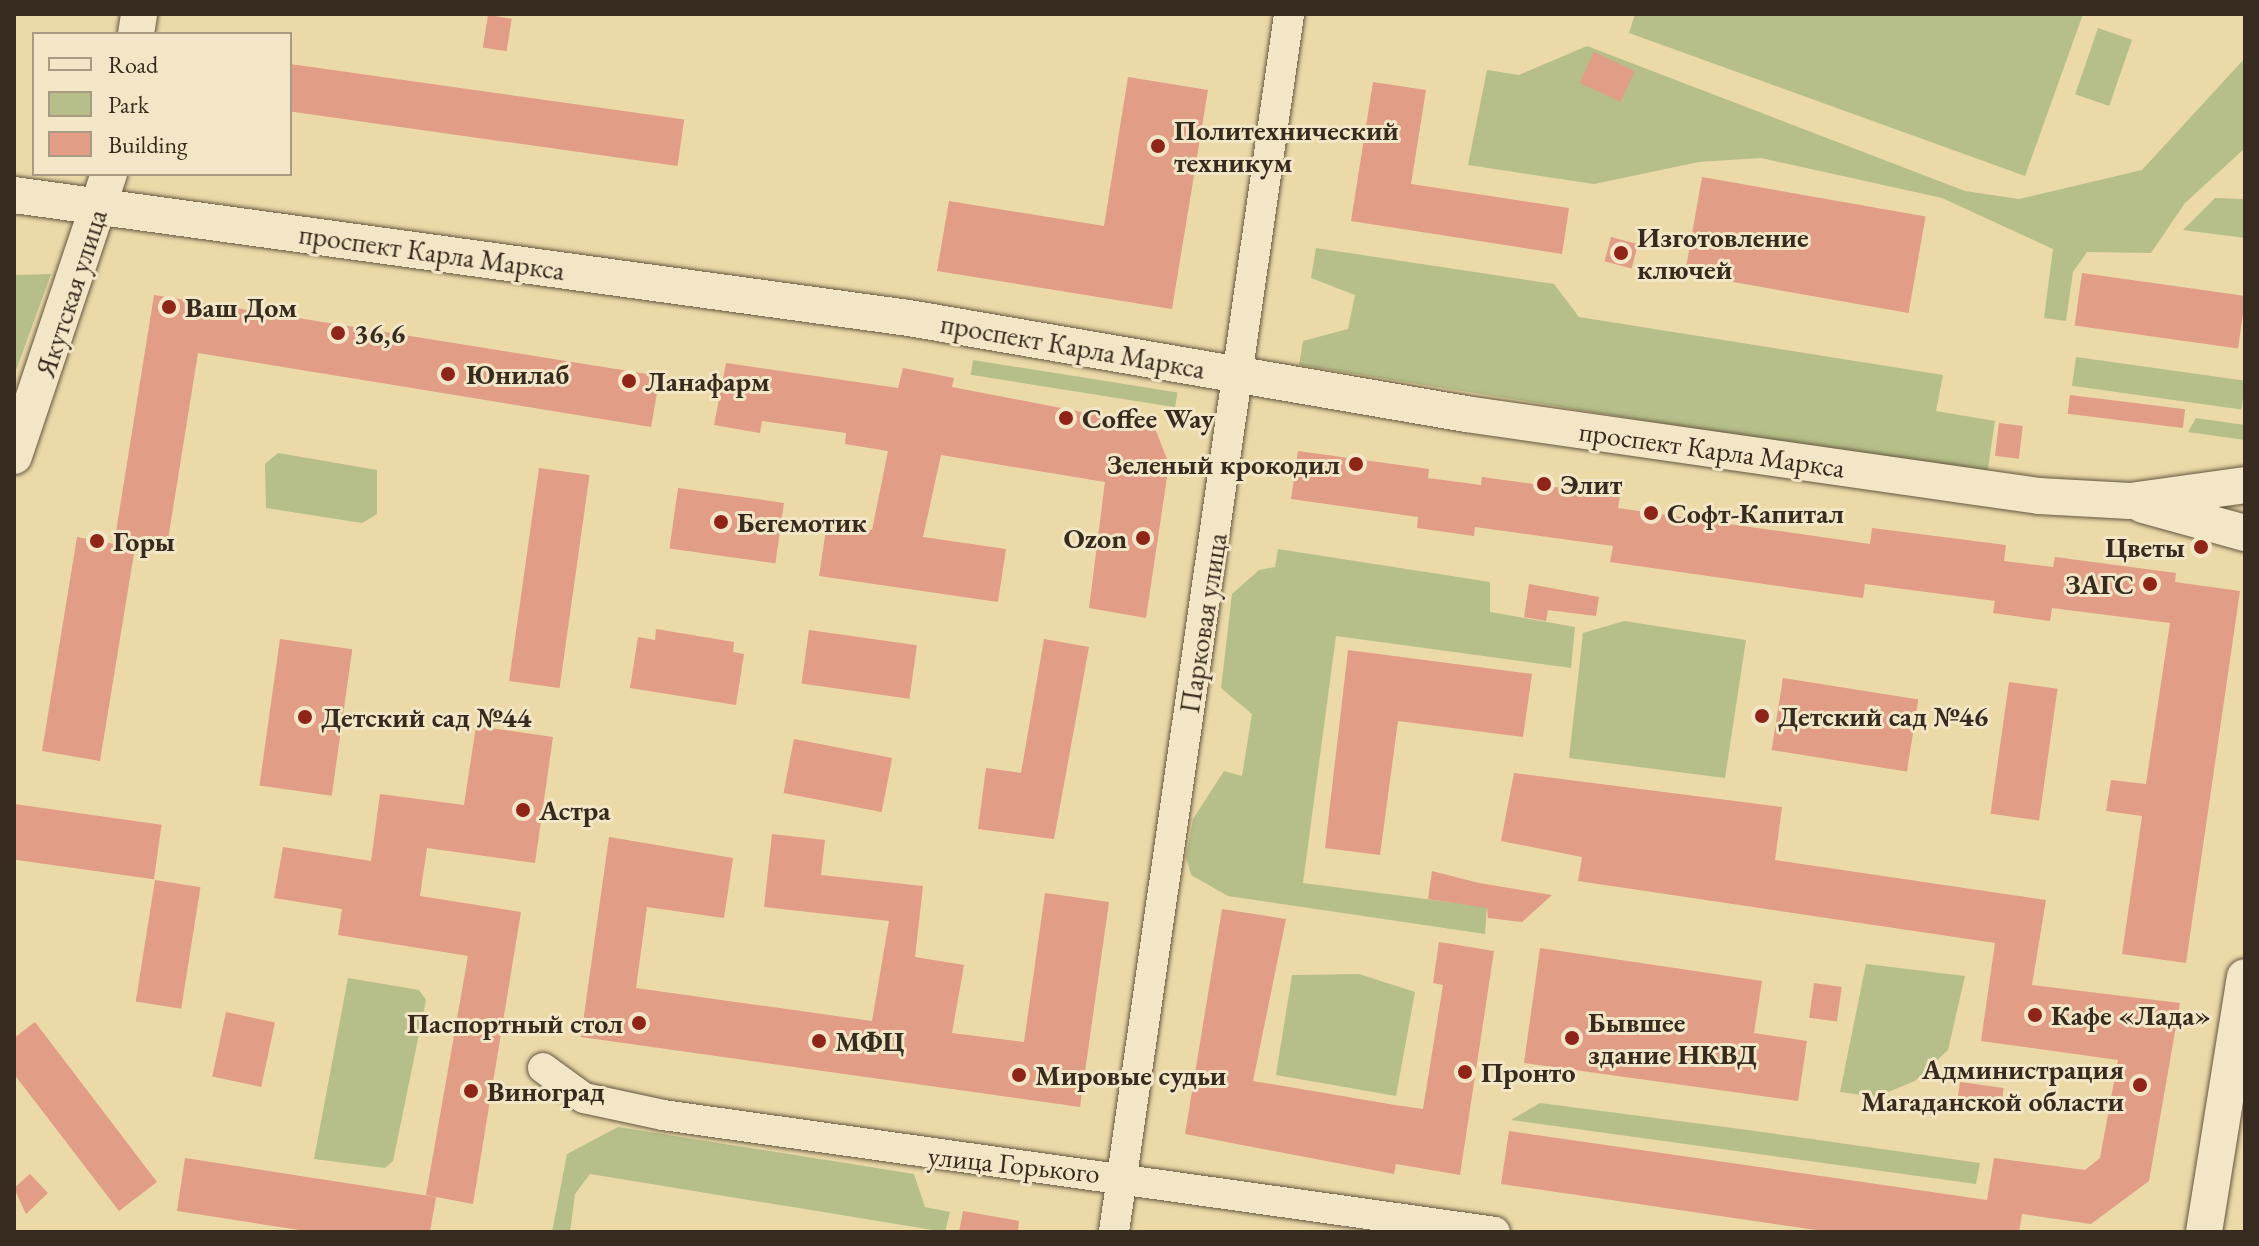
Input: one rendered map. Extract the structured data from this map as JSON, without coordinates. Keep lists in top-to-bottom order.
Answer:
{
  "streets": {
    "street": [
      "проспект Карла Маркса",
      "Якутская улица",
      "Парковая улица",
      "улица Горького"
    ]
  },
  "crossings": [
    ["проспект Карла Маркса", "Якутская улица"],
    ["проспект Карла Маркса", "Парковая улица"],
    ["Парковая улица", "улица Горького"]
  ],
  "places": [
    "Политехнический техникум",
    "Изготовление ключей",
    "Ваш Дом",
    "36,6",
    "Юнилаб",
    "Ланафарм",
    "Coffee Way",
    "Зеленый крокодил",
    "Элит",
    "Софт-Капитал",
    "Бегемотик",
    "Ozon",
    "Горы",
    "Цветы",
    "ЗАГС",
    "Детский сад №46",
    "Детский сад №44",
    "Астра",
    "Кафе «Лада»",
    "Паспортный стол",
    "Бывшее здание НКВД",
    "МФЦ",
    "Пронто",
    "Мировые судьи",
    "Администрация Магаданской области",
    "Виноград"
  ],
  "legend": ["Road", "Park", "Building"]
}
